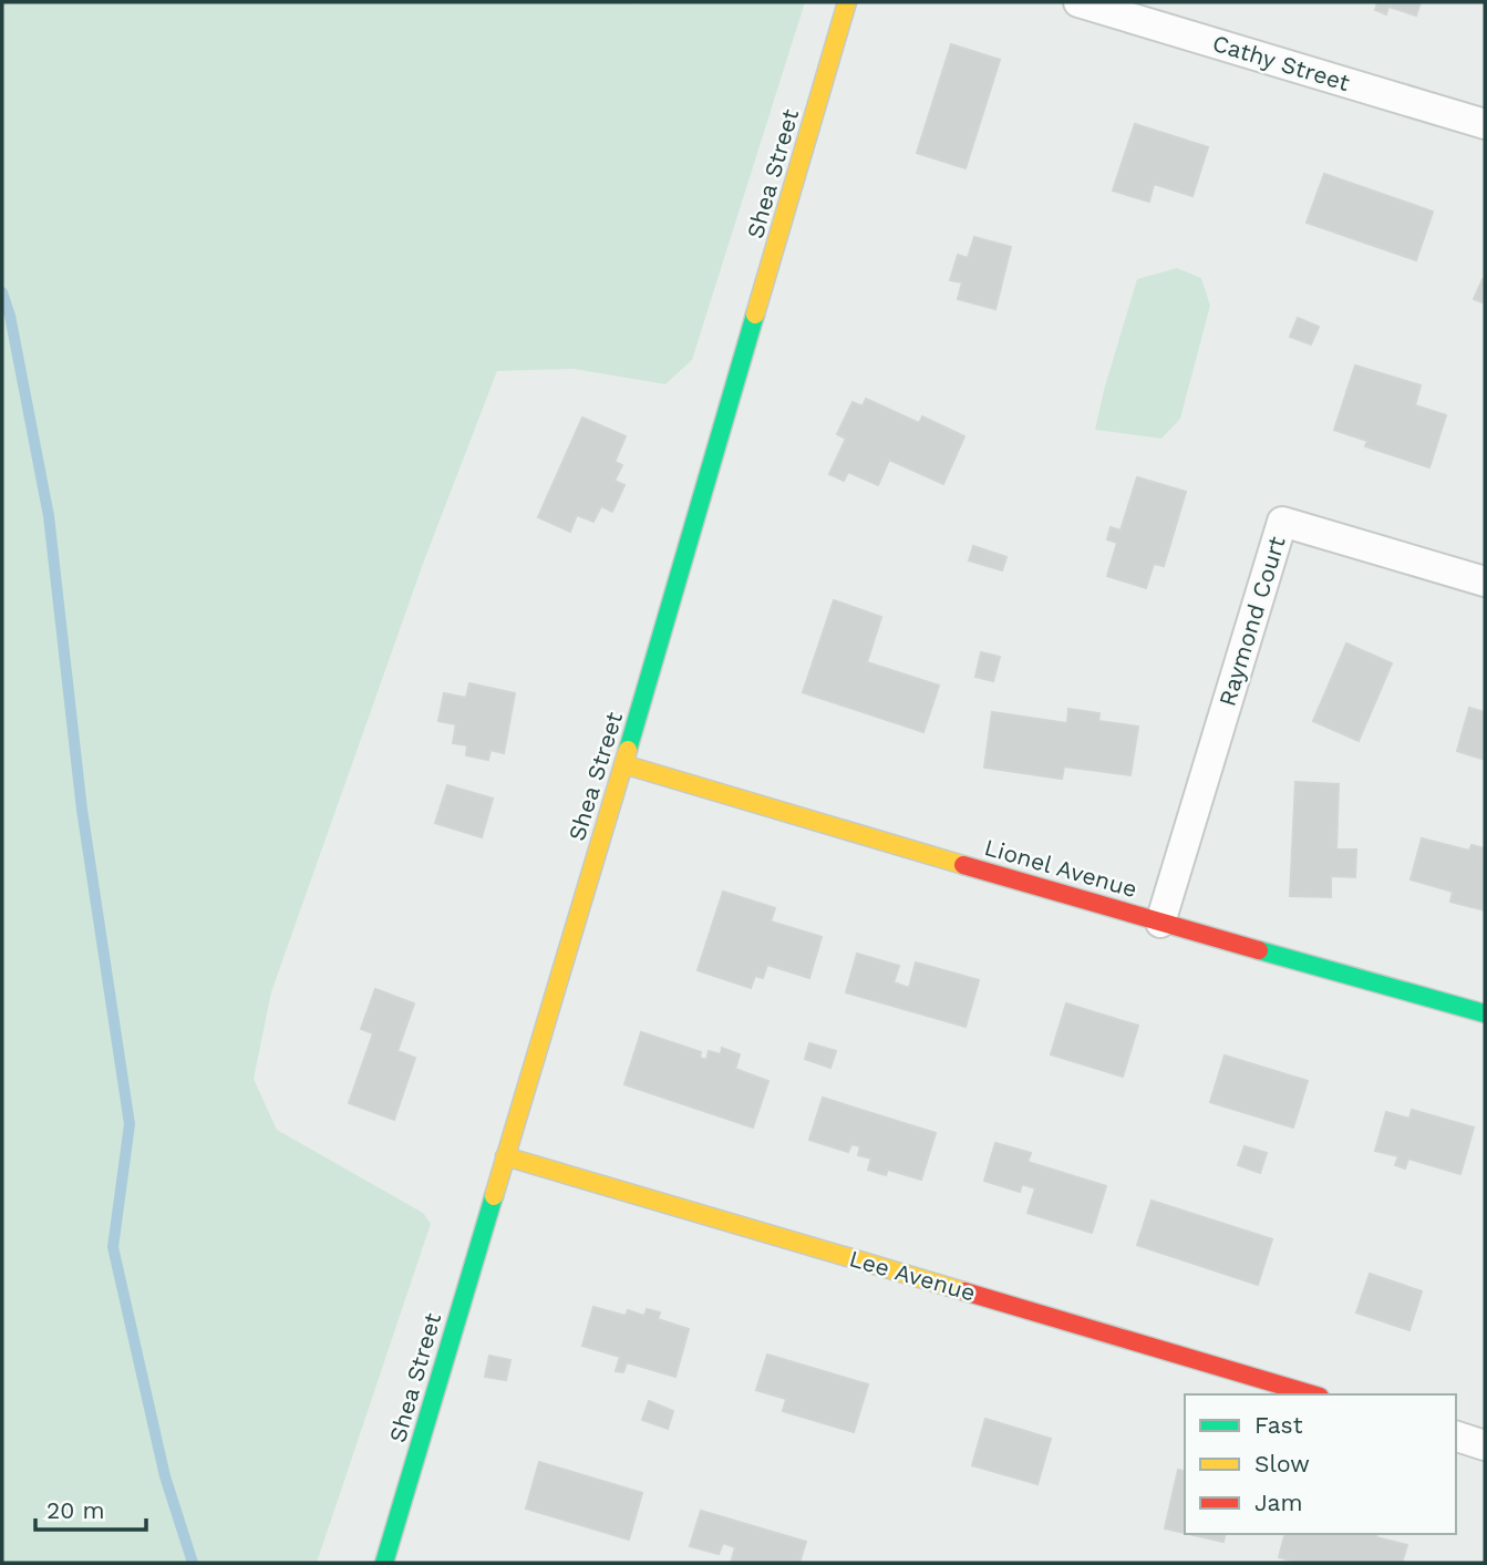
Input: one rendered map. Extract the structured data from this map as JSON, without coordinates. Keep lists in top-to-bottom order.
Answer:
{
  "streets": {
    "street": [
      "Cathy Street",
      "Shea Street",
      "Raymond Court",
      "Lionel Avenue",
      "Lee Avenue"
    ]
  },
  "crossings": [
    ["Shea Street", "Lionel Avenue"],
    ["Shea Street", "Lee Avenue"],
    ["Raymond Court", "Lionel Avenue"]
  ],
  "legend": ["Fast", "Slow", "Jam"],
  "scale_bar": "20 m"
}
